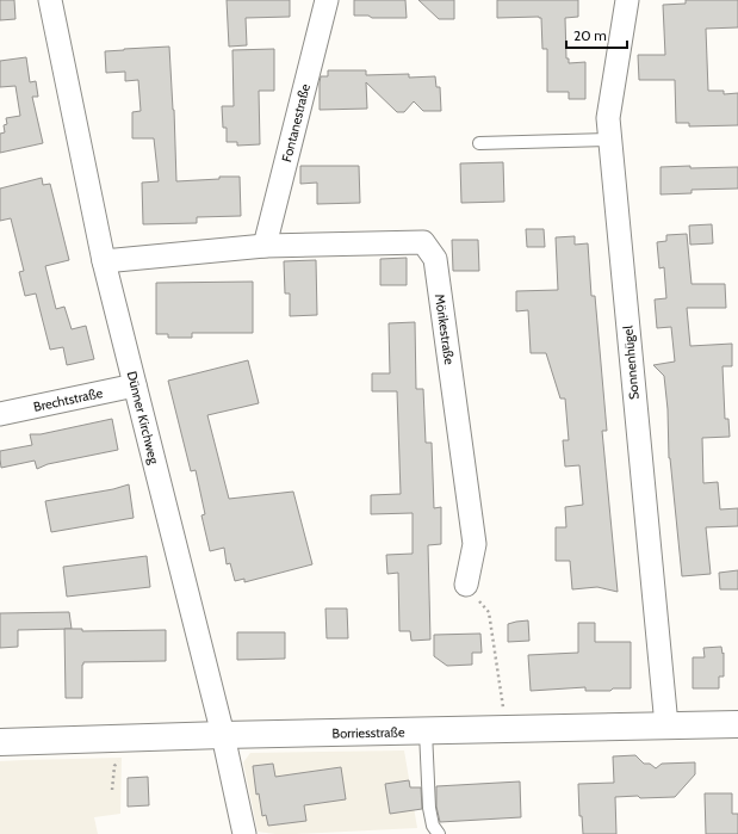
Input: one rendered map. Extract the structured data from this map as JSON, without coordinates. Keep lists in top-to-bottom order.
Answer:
{
  "streets": {
    "main road": ["Borriesstraße"],
    "street": [
      "Fontanestraße",
      "Mörikestraße",
      "Sonnenhügel",
      "Brechtstraße",
      "Dünner Kirchweg"
    ]
  },
  "crossings": [
    ["Fontanestraße", "Mörikestraße"],
    ["Mörikestraße", "Dünner Kirchweg"],
    ["Sonnenhügel", "Borriesstraße"],
    ["Brechtstraße", "Dünner Kirchweg"],
    ["Dünner Kirchweg", "Borriesstraße"]
  ],
  "scale_bar": "20 m"
}
